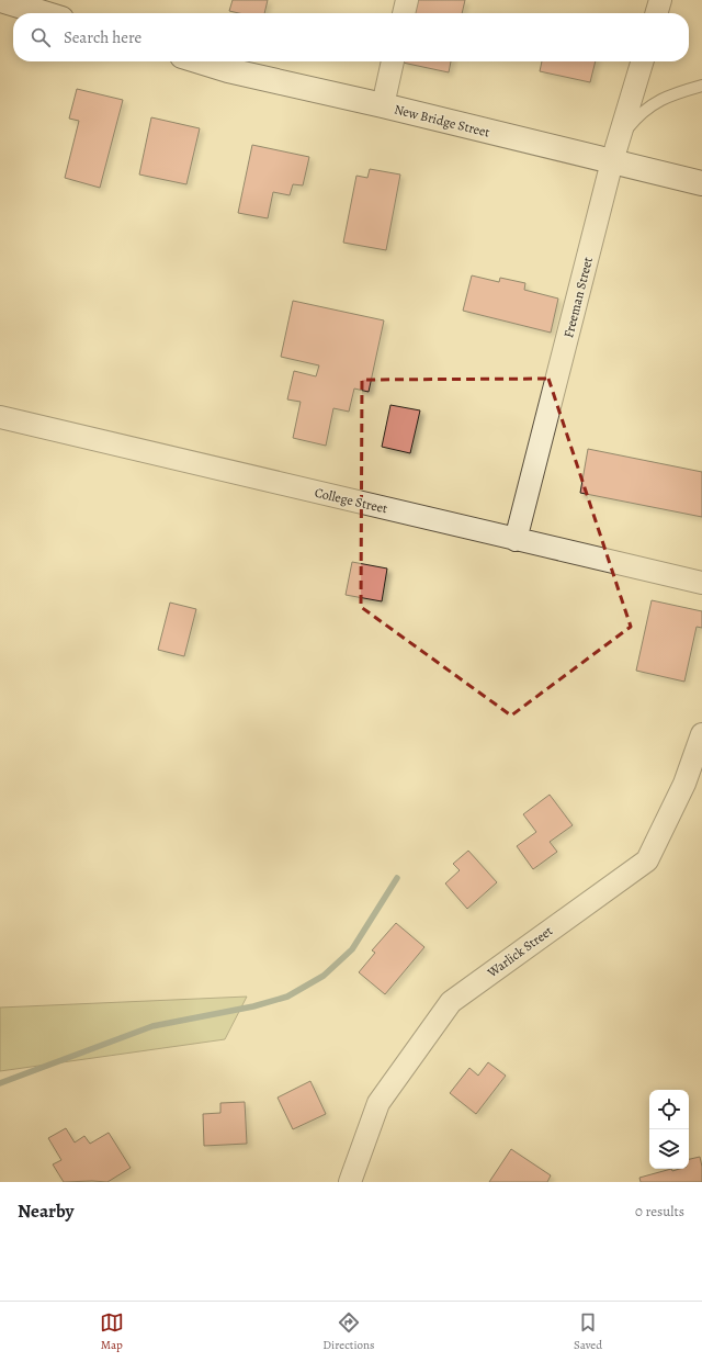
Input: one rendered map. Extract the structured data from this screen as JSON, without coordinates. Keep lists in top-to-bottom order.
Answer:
{
  "streets": {
    "main road": ["New Bridge Street"],
    "street": ["Freeman Street", "College Street", "Warlick Street"]
  },
  "crossings": [
    ["New Bridge Street", "Freeman Street"],
    ["Freeman Street", "College Street"]
  ],
  "page": {
    "search": "Search here",
    "heading": ["Nearby", "0 results"],
    "nav": ["Map", "Directions", "Saved"]
  }
}
